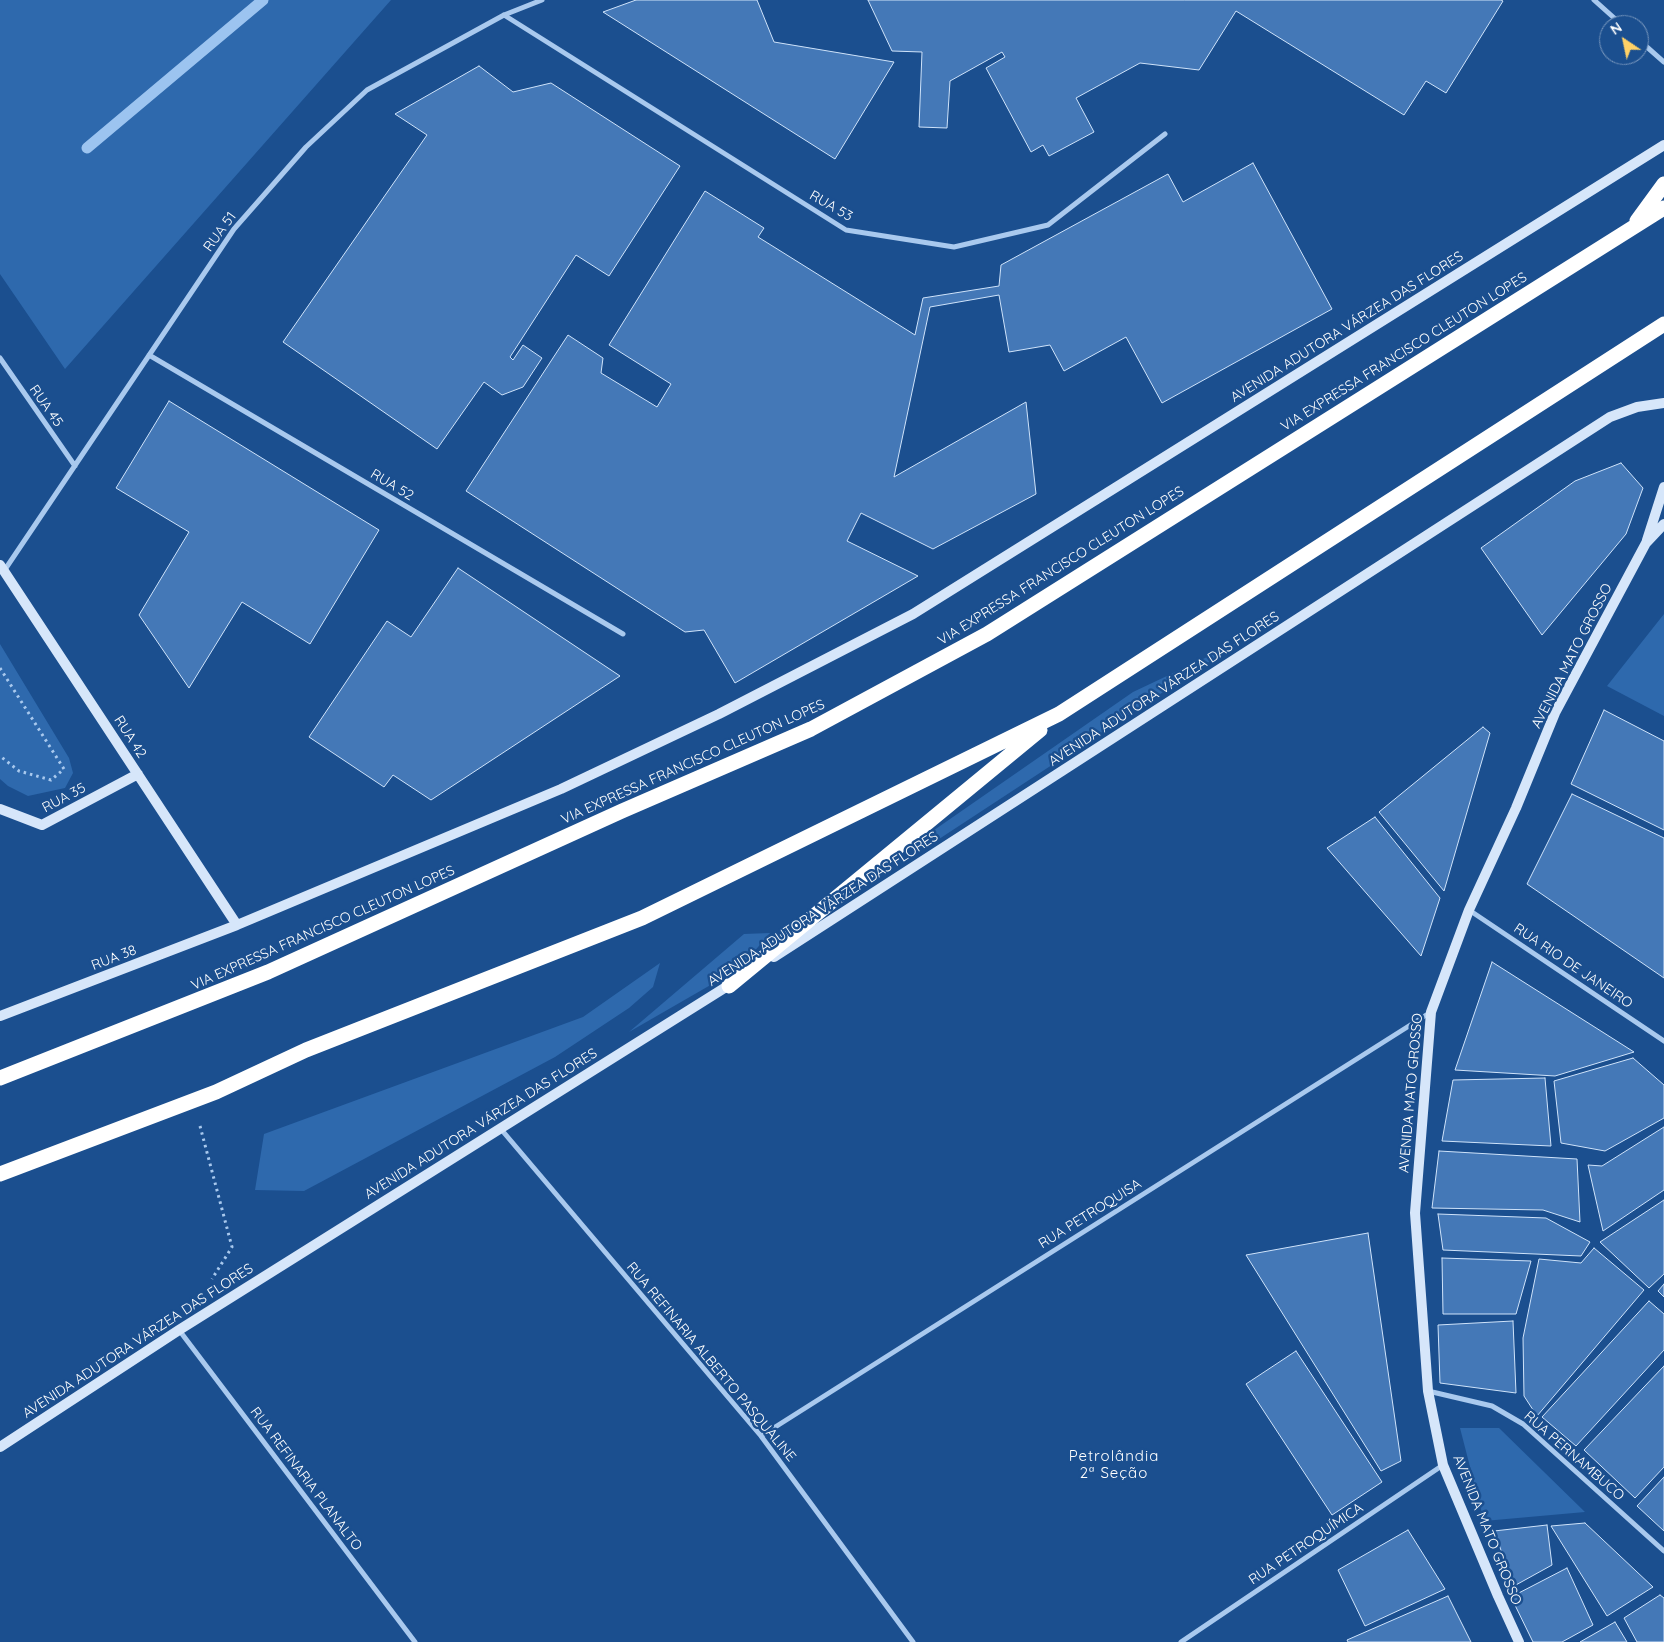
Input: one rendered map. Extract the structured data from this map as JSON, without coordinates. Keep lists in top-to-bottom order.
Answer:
{
  "streets": {
    "highway": ["VIA EXPRESSA FRANCISCO CLEUTON LOPES"],
    "street": [
      "RUA 53",
      "RUA 51",
      "AVENIDA ADUTORA VÁRZEA DAS FLORES",
      "RUA 45",
      "RUA 52",
      "AVENIDA MATO GROSSO",
      "RUA 42",
      "RUA 35",
      "RUA 38",
      "RUA RIO DE JANEIRO",
      "RUA PETROQUISA",
      "RUA REFINARIA ALBERTO PASQUALINE",
      "RUA PERNAMBUCO",
      "RUA REFINARIA PLANALTO",
      "RUA PETROQUÍMICA"
    ]
  },
  "crossings": [
    ["RUA 53", "RUA 51"],
    ["RUA 51", "RUA 45"],
    ["RUA 51", "RUA 52"],
    ["RUA 51", "RUA 42"],
    ["AVENIDA ADUTORA VÁRZEA DAS FLORES", "RUA 42"],
    ["AVENIDA ADUTORA VÁRZEA DAS FLORES", "RUA 38"],
    ["AVENIDA ADUTORA VÁRZEA DAS FLORES", "RUA REFINARIA ALBERTO PASQUALINE"],
    ["AVENIDA ADUTORA VÁRZEA DAS FLORES", "RUA REFINARIA PLANALTO"],
    ["AVENIDA MATO GROSSO", "RUA RIO DE JANEIRO"],
    ["AVENIDA MATO GROSSO", "RUA PETROQUISA"],
    ["AVENIDA MATO GROSSO", "RUA PERNAMBUCO"],
    ["AVENIDA MATO GROSSO", "RUA PETROQUÍMICA"],
    ["RUA 42", "RUA 35"],
    ["RUA 42", "RUA 38"],
    ["RUA PETROQUISA", "RUA REFINARIA ALBERTO PASQUALINE"]
  ],
  "districts": ["Petrolândia 2ª Seção"],
  "north": "top left"
}
